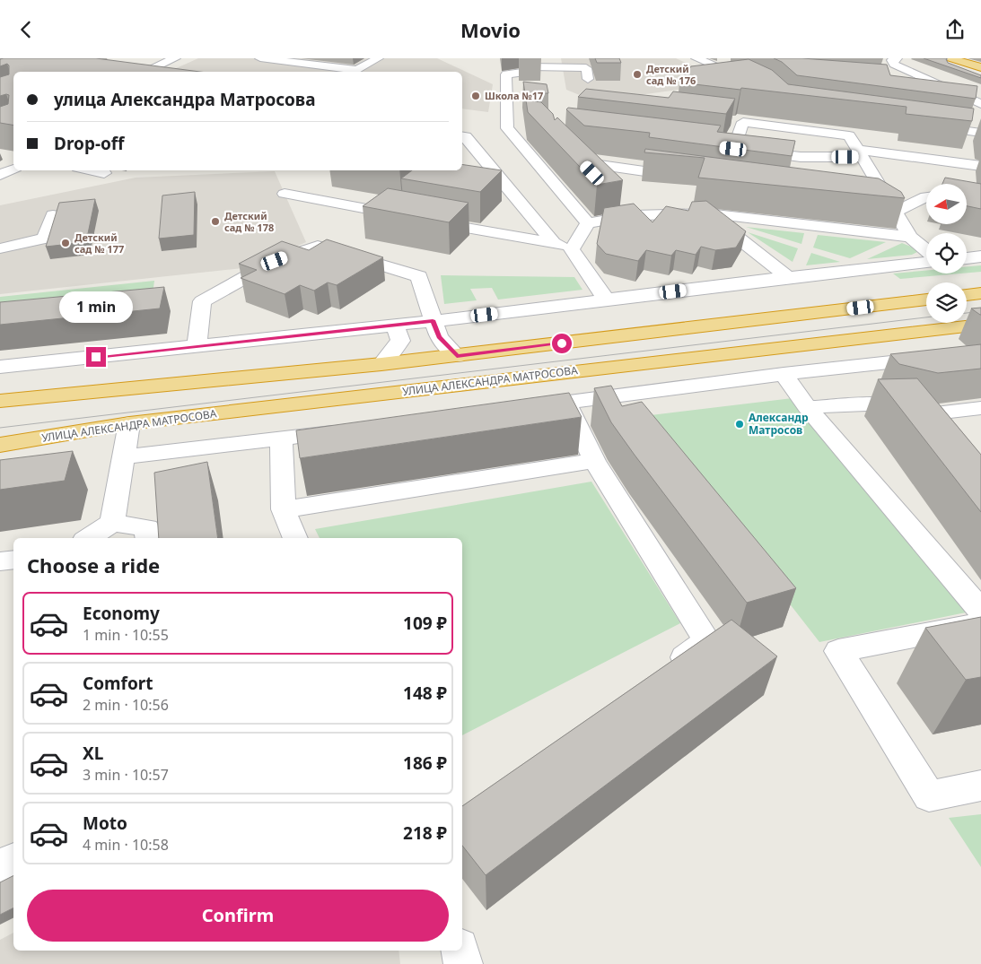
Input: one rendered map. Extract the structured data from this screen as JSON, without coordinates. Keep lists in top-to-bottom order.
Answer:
{
  "streets": {
    "highway": ["УЛИЦА АЛЕКСАНДРА МАТРОСОВА"]
  },
  "places": [
    "Детский сад № 176",
    "Школа №17",
    "Детский сад № 178",
    "Детский сад № 177",
    "Александр Матросов"
  ],
  "north": "left",
  "page": {
    "header": "Movio",
    "banner": ["улица Александра Матросова", "Drop-off"],
    "bubble": "1 min",
    "heading": "Choose a ride",
    "list": [
      {
        "name": "Economy",
        "note": "1 min · 10:55",
        "value": "109 ₽"
      },
      {
        "name": "Comfort",
        "note": "2 min · 10:56",
        "value": "148 ₽"
      },
      {
        "name": "XL",
        "note": "3 min · 10:57",
        "value": "186 ₽"
      },
      {
        "name": "Moto",
        "note": "4 min · 10:58",
        "value": "218 ₽"
      }
    ],
    "buttons": "Confirm"
  }
}
